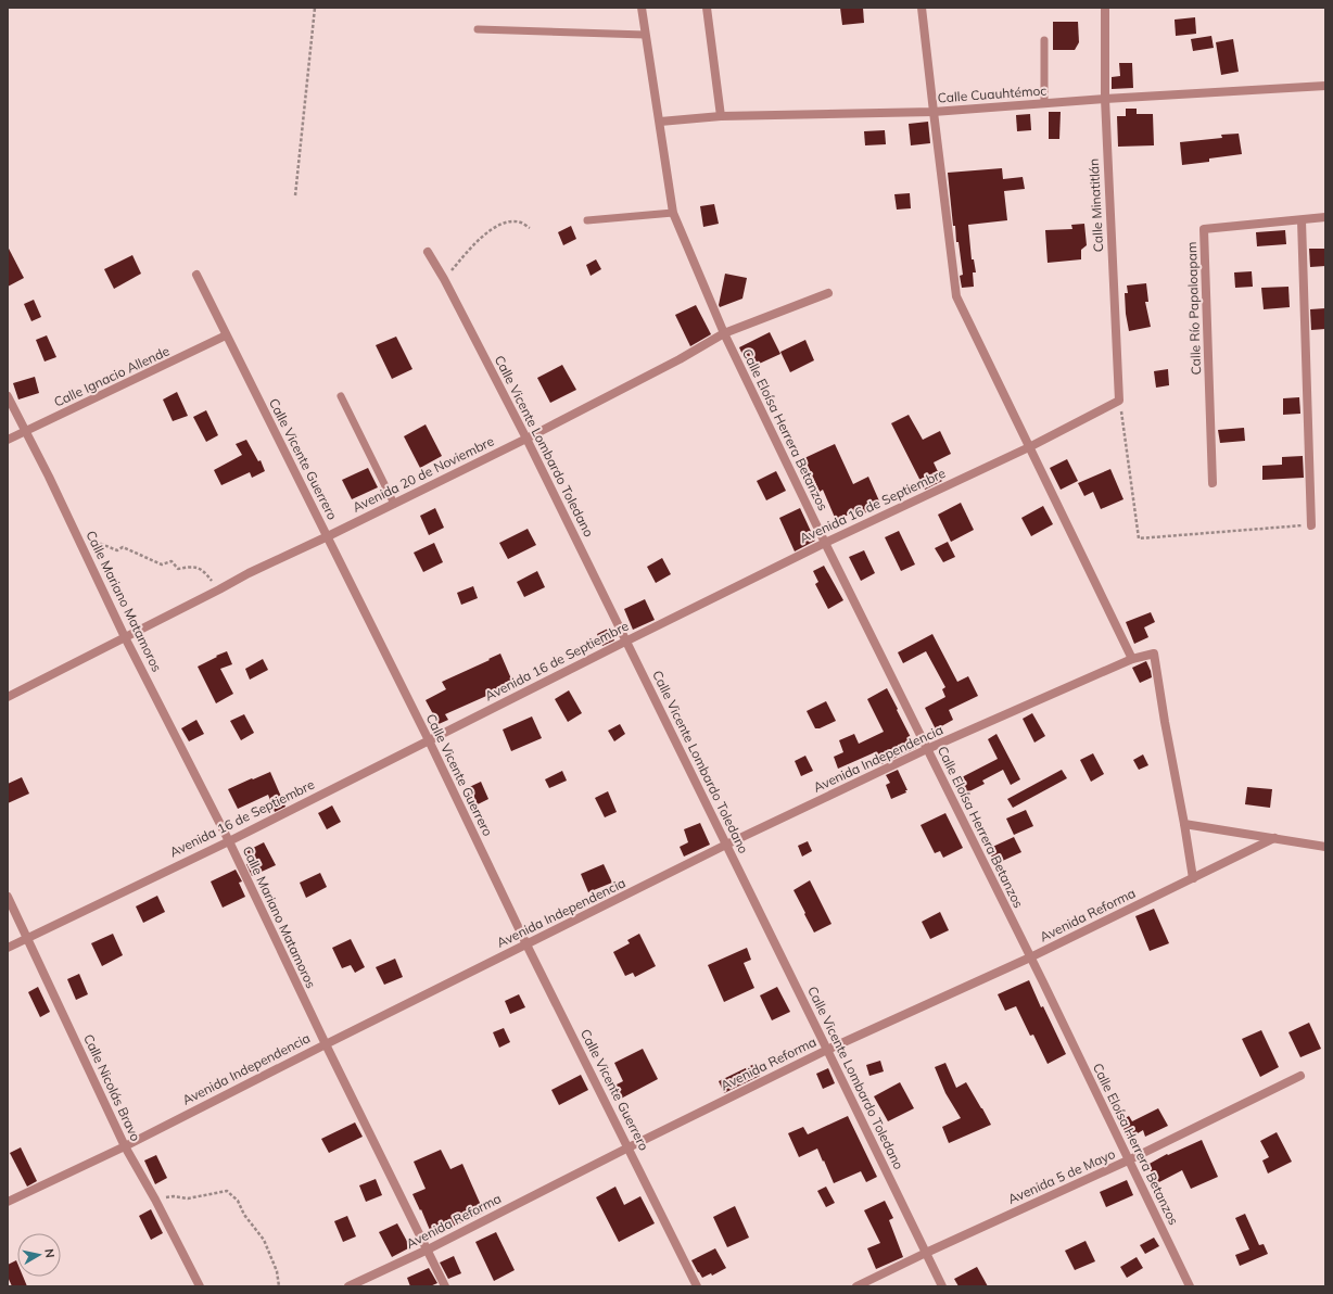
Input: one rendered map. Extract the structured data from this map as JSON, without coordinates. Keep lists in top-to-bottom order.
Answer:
{
  "streets": {
    "street": [
      "Calle Cuauhtémoc",
      "Calle Minatitlán",
      "Calle Río Papaloapam",
      "Calle Ignacio Allende",
      "Calle Eloísa Herrera Betanzos",
      "Calle Vicente Lombardo Toledano",
      "Calle Vicente Guerrero",
      "Avenida 20 de Noviembre",
      "Avenida 16 de Septiembre",
      "Calle Mariano Matamoros",
      "Avenida Independencia",
      "Avenida Reforma",
      "Calle Nicolás Bravo",
      "Avenida 5 de Mayo"
    ]
  },
  "crossings": [
    ["Calle Cuauhtémoc", "Calle Minatitlán"],
    ["Calle Cuauhtémoc", "Calle Eloísa Herrera Betanzos"],
    ["Calle Minatitlán", "Avenida 16 de Septiembre"],
    ["Calle Ignacio Allende", "Calle Vicente Guerrero"],
    ["Calle Ignacio Allende", "Calle Mariano Matamoros"],
    ["Calle Eloísa Herrera Betanzos", "Avenida 20 de Noviembre"],
    ["Calle Eloísa Herrera Betanzos", "Avenida 16 de Septiembre"],
    ["Calle Eloísa Herrera Betanzos", "Avenida Independencia"],
    ["Calle Eloísa Herrera Betanzos", "Avenida Reforma"],
    ["Calle Eloísa Herrera Betanzos", "Avenida 5 de Mayo"],
    ["Calle Vicente Lombardo Toledano", "Avenida 20 de Noviembre"],
    ["Calle Vicente Lombardo Toledano", "Avenida 16 de Septiembre"],
    ["Calle Vicente Lombardo Toledano", "Avenida Independencia"],
    ["Calle Vicente Lombardo Toledano", "Avenida Reforma"],
    ["Calle Vicente Lombardo Toledano", "Avenida 5 de Mayo"],
    ["Calle Vicente Guerrero", "Avenida 20 de Noviembre"],
    ["Calle Vicente Guerrero", "Avenida 16 de Septiembre"],
    ["Calle Vicente Guerrero", "Avenida Independencia"],
    ["Calle Vicente Guerrero", "Avenida Reforma"],
    ["Avenida 20 de Noviembre", "Calle Mariano Matamoros"],
    ["Avenida 16 de Septiembre", "Calle Mariano Matamoros"],
    ["Avenida 16 de Septiembre", "Calle Nicolás Bravo"],
    ["Calle Mariano Matamoros", "Avenida Independencia"],
    ["Calle Mariano Matamoros", "Avenida Reforma"],
    ["Avenida Independencia", "Calle Nicolás Bravo"]
  ],
  "north": "right"
}
